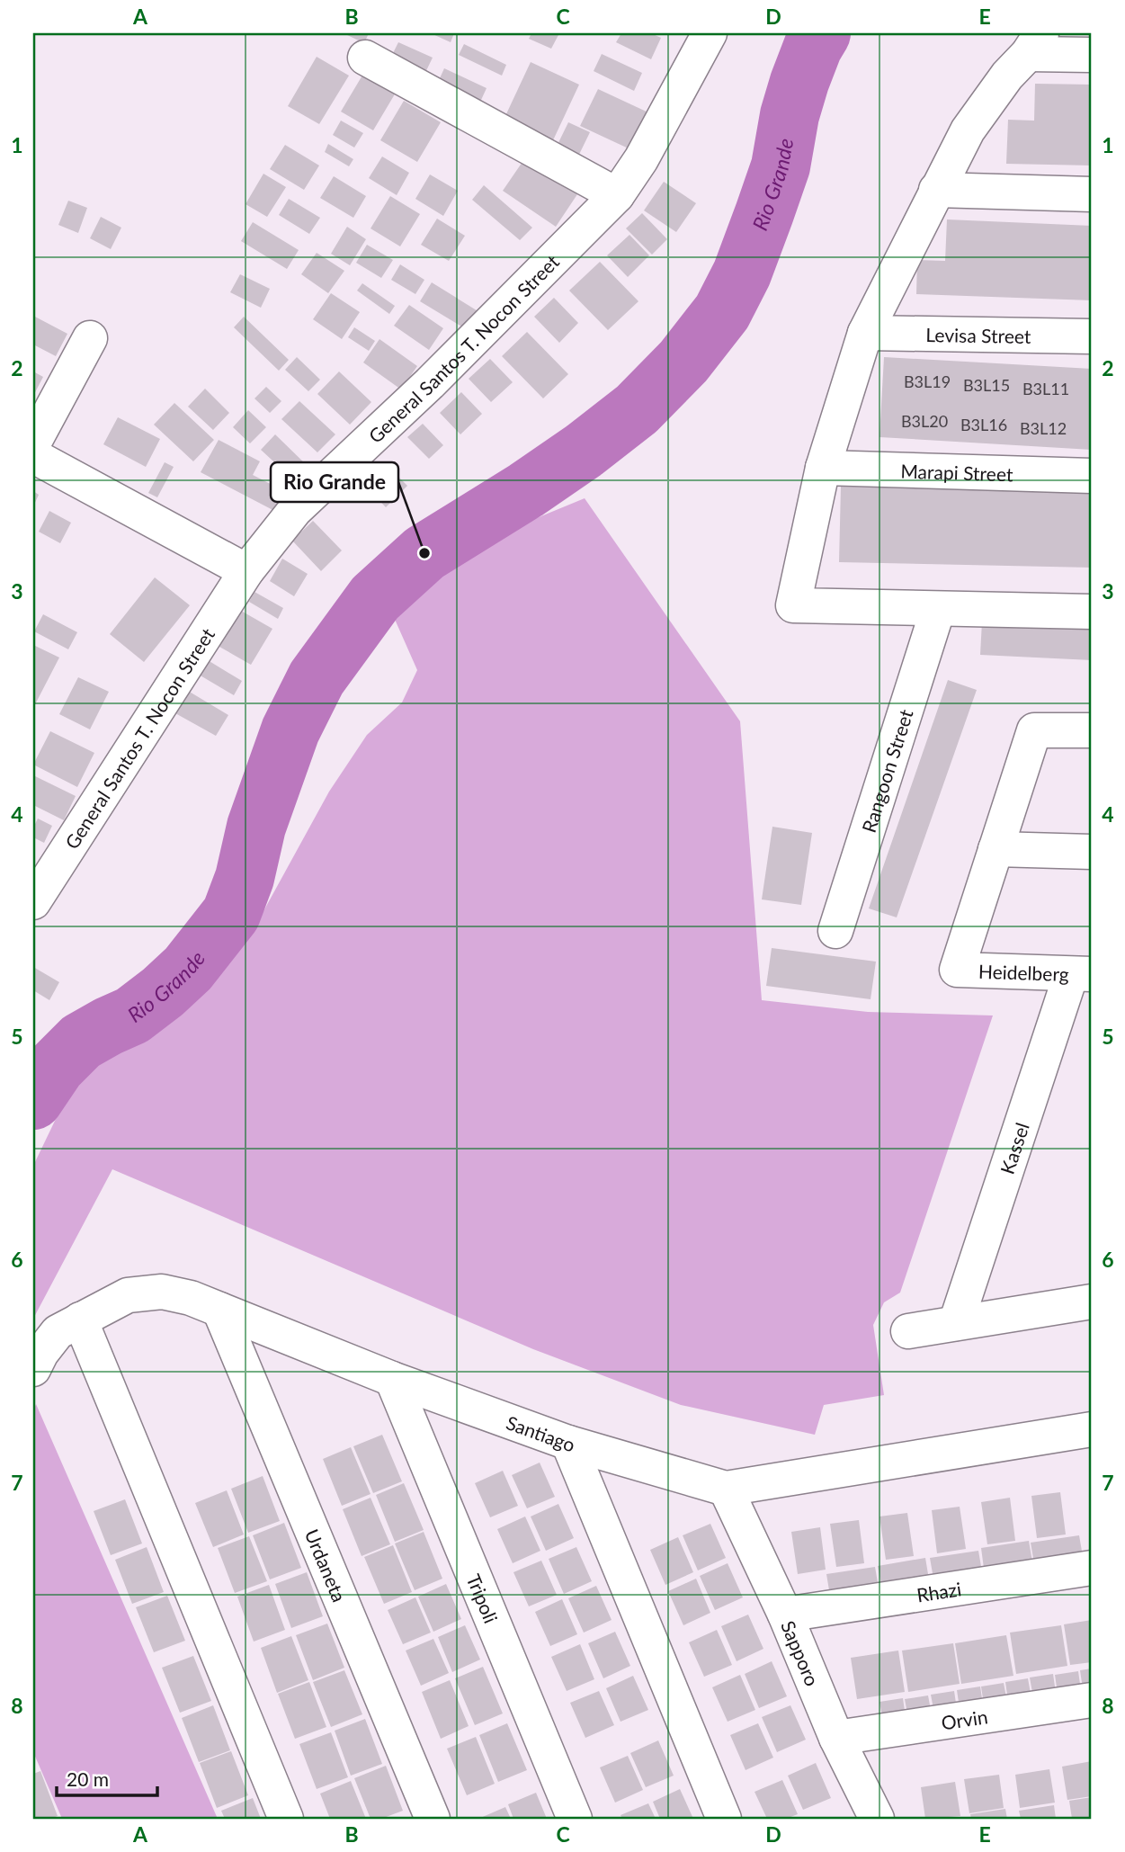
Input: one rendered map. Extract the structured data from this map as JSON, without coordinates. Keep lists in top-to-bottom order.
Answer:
{
  "streets": {
    "street": [
      "Levisa Street",
      "General Santos T. Nocon Street",
      "Marapi Street",
      "Rangoon Street",
      "Heidelberg",
      "Kassel",
      "Santiago",
      "Urdaneta",
      "Rhazi",
      "Tripoli",
      "Sapporo",
      "Orvin"
    ]
  },
  "crossings": [
    ["Heidelberg", "Kassel"],
    ["Santiago", "Urdaneta"],
    ["Santiago", "Tripoli"],
    ["Santiago", "Sapporo"],
    ["Rhazi", "Sapporo"],
    ["Sapporo", "Orvin"]
  ],
  "water": ["Rio Grande"],
  "places": ["Rio Grande"],
  "house_numbers": [
    "B3L19",
    "B3L15",
    "B3L11",
    "B3L20",
    "B3L16",
    "B3L12"
  ],
  "scale_bar": "20 m",
  "grid": {
    "columns": [
      "A",
      "B",
      "C",
      "D",
      "E"
    ],
    "rows": [
      "1",
      "2",
      "3",
      "4",
      "5",
      "6",
      "7",
      "8"
    ]
  }
}
